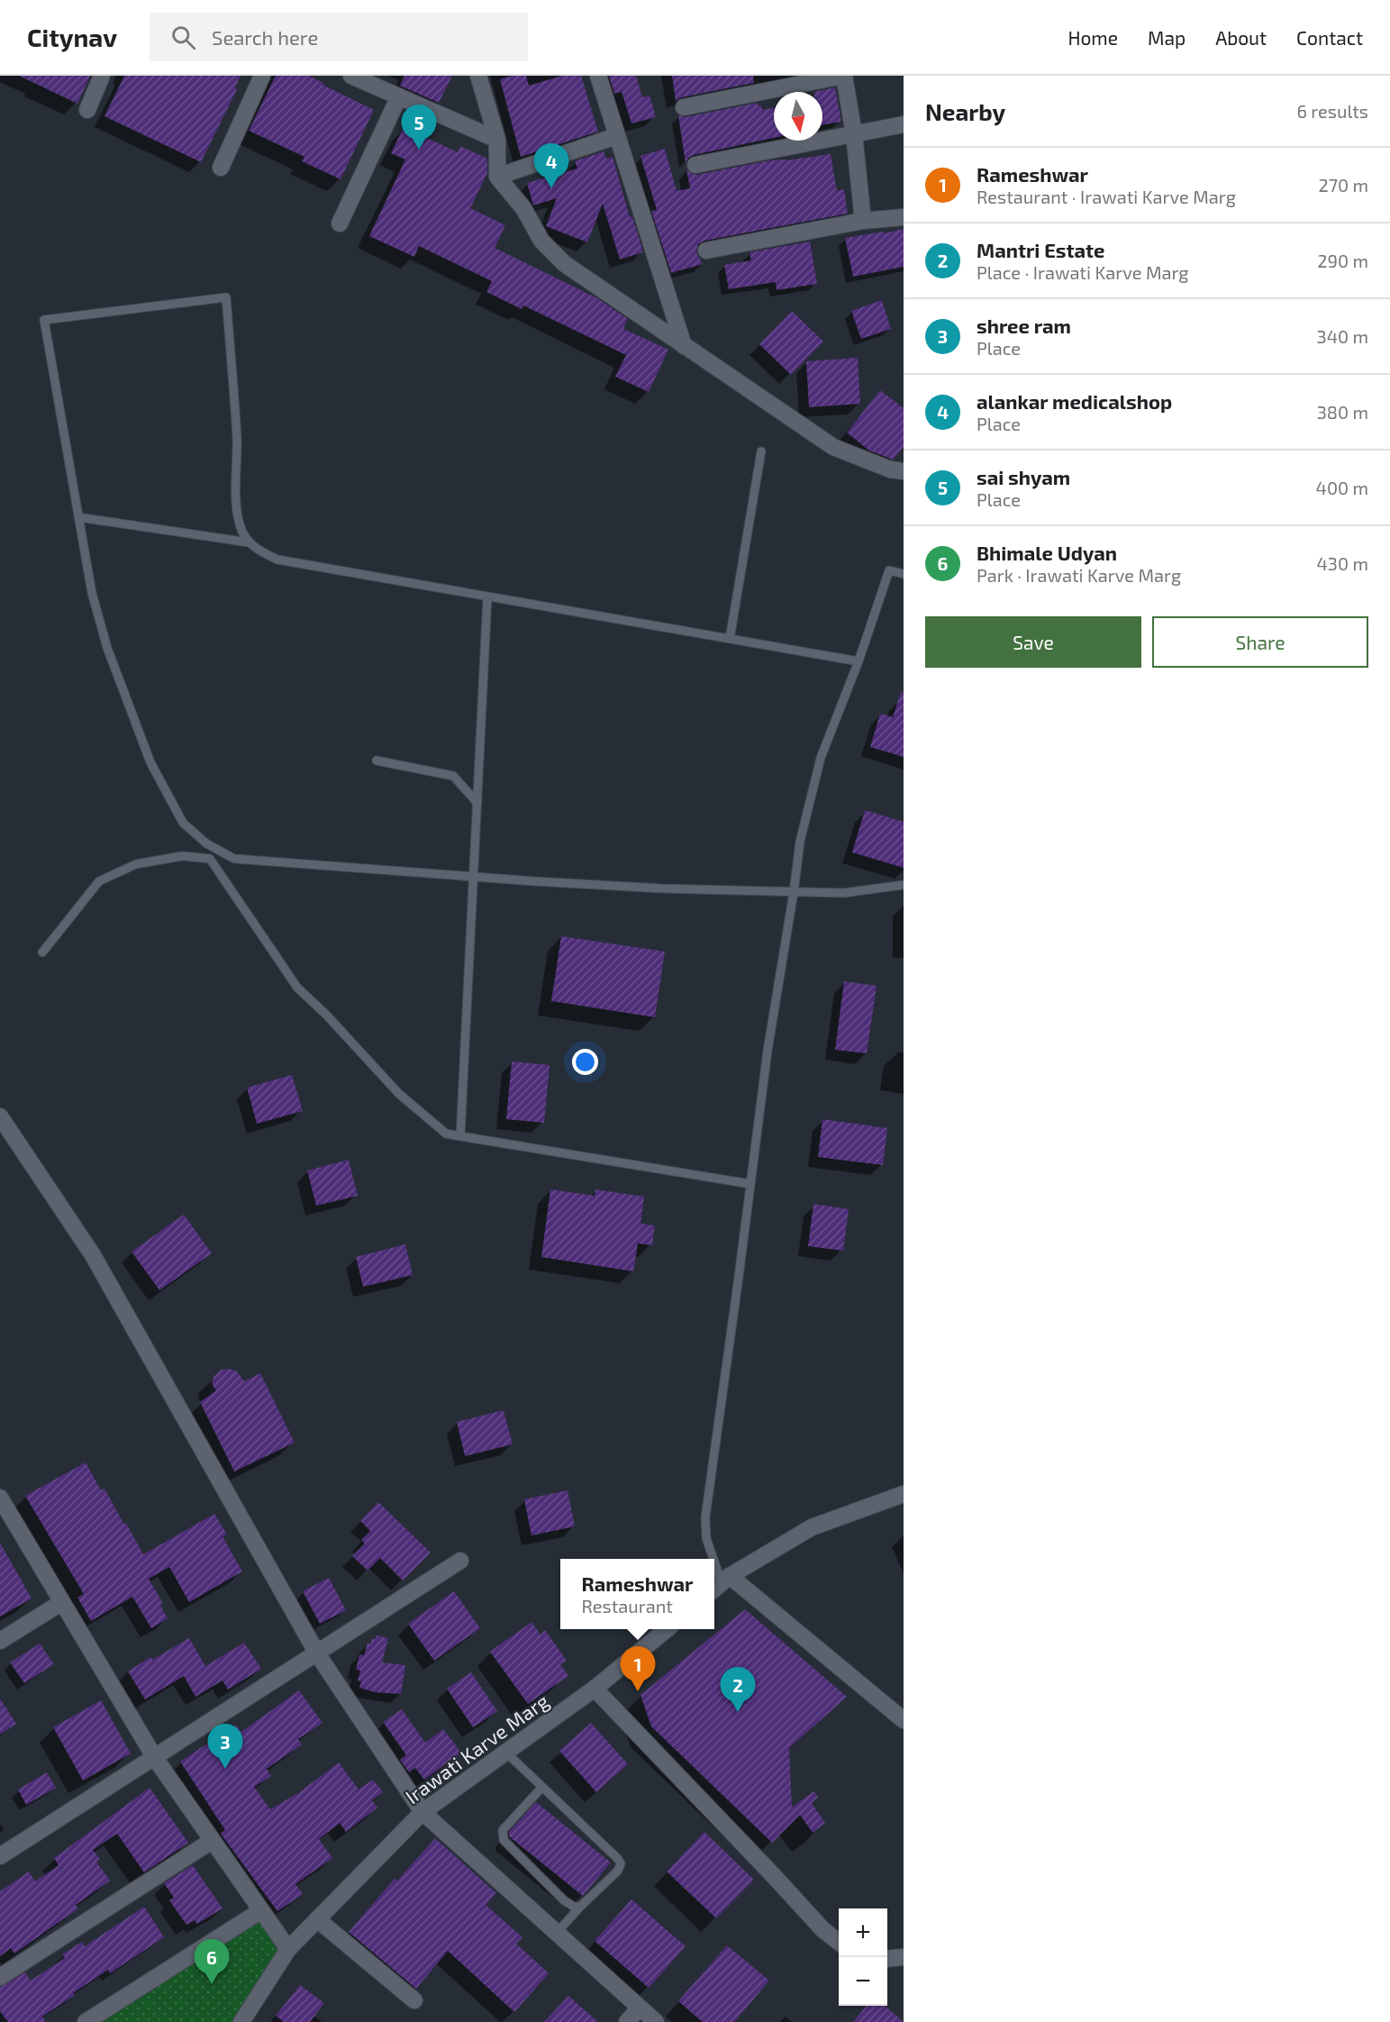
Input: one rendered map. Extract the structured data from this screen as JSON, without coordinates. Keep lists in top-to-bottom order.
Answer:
{
  "streets": {
    "street": ["Irawati Karve Marg"]
  },
  "north": "bottom",
  "page": {
    "header": "Citynav",
    "search": "Search here",
    "nav": [
      "Home",
      "Map",
      "About",
      "Contact"
    ],
    "heading": ["Nearby", "6 results"],
    "pins": [
      "5",
      "4",
      "1",
      "2",
      "3",
      "6"
    ],
    "list": [
      {
        "mark": "1",
        "name": "Rameshwar",
        "note": "Restaurant · Irawati Karve Marg",
        "value": "270 m"
      },
      {
        "mark": "2",
        "name": "Mantri Estate",
        "note": "Place · Irawati Karve Marg",
        "value": "290 m"
      },
      {
        "mark": "3",
        "name": "shree ram",
        "note": "Place",
        "value": "340 m"
      },
      {
        "mark": "4",
        "name": "alankar medicalshop",
        "note": "Place",
        "value": "380 m"
      },
      {
        "mark": "5",
        "name": "sai shyam",
        "note": "Place",
        "value": "400 m"
      },
      {
        "mark": "6",
        "name": "Bhimale Udyan",
        "note": "Park · Irawati Karve Marg",
        "value": "430 m"
      }
    ],
    "buttons": ["Save", "Share"],
    "popup": ["Rameshwar", "Restaurant"],
    "map_buttons": ["+", "−"]
  }
}
